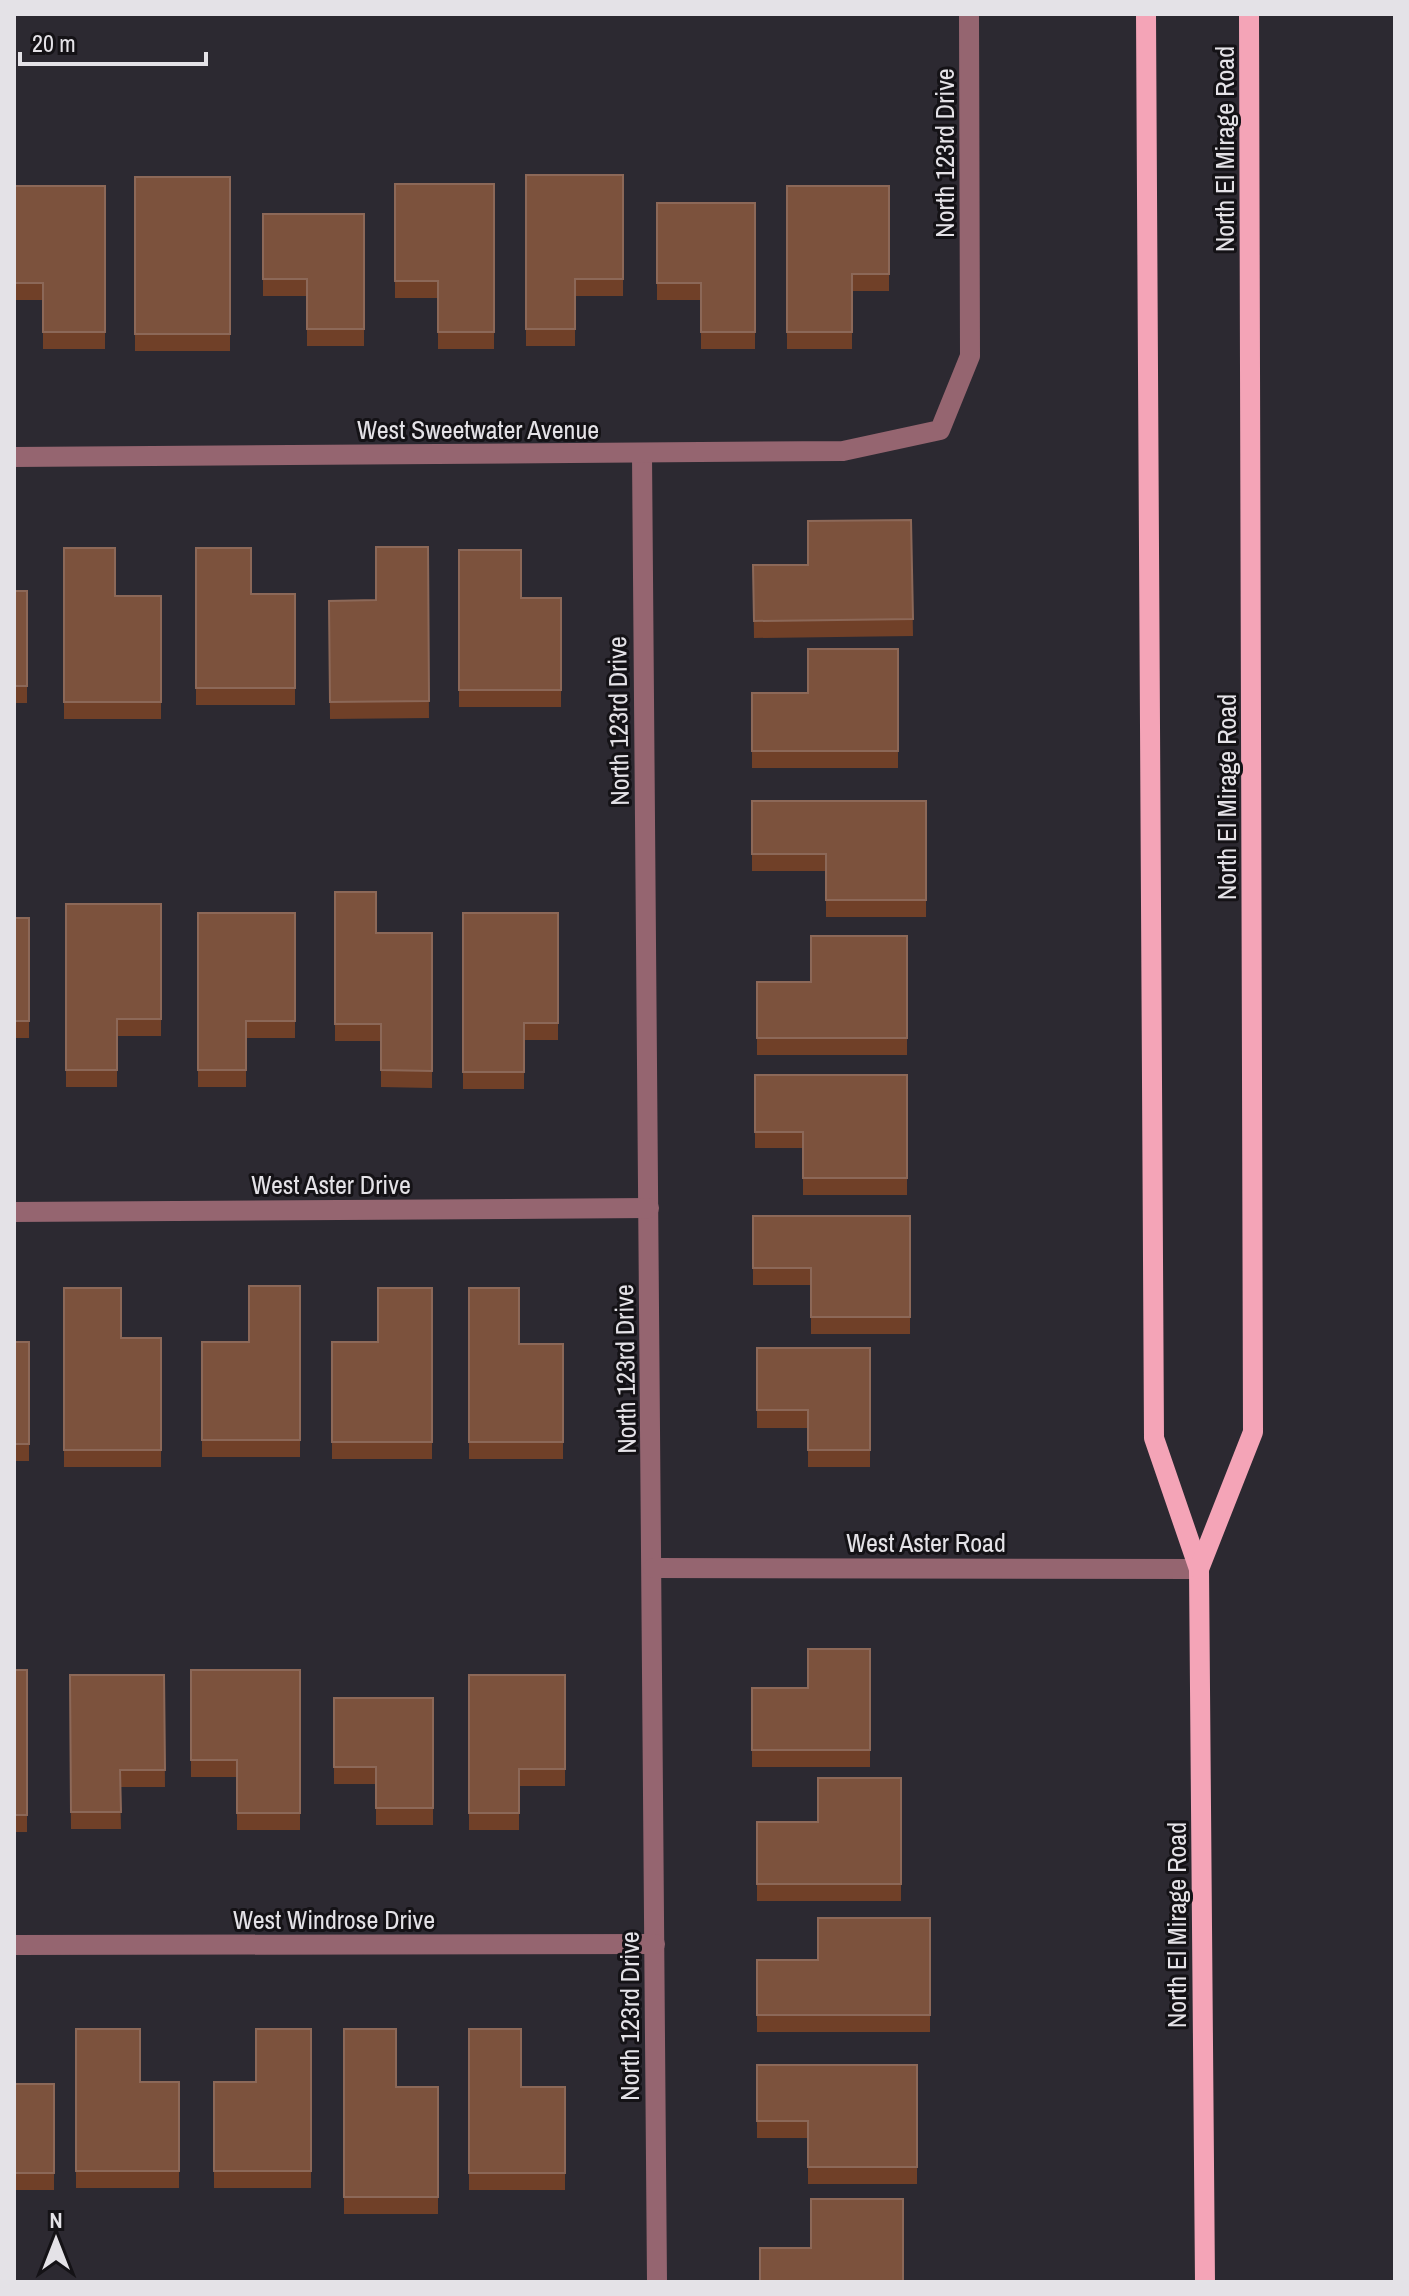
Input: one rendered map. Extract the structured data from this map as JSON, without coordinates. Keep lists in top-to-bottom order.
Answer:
{
  "streets": {
    "main road": ["North El Mirage Road"],
    "street": [
      "North 123rd Drive",
      "West Sweetwater Avenue",
      "West Aster Drive",
      "West Aster Road",
      "West Windrose Drive"
    ]
  },
  "crossings": [
    ["North El Mirage Road", "West Aster Road"],
    ["North 123rd Drive", "West Sweetwater Avenue"],
    ["North 123rd Drive", "West Aster Drive"],
    ["North 123rd Drive", "West Aster Road"],
    ["North 123rd Drive", "West Windrose Drive"]
  ],
  "scale_bar": "20 m",
  "north": "top"
}
